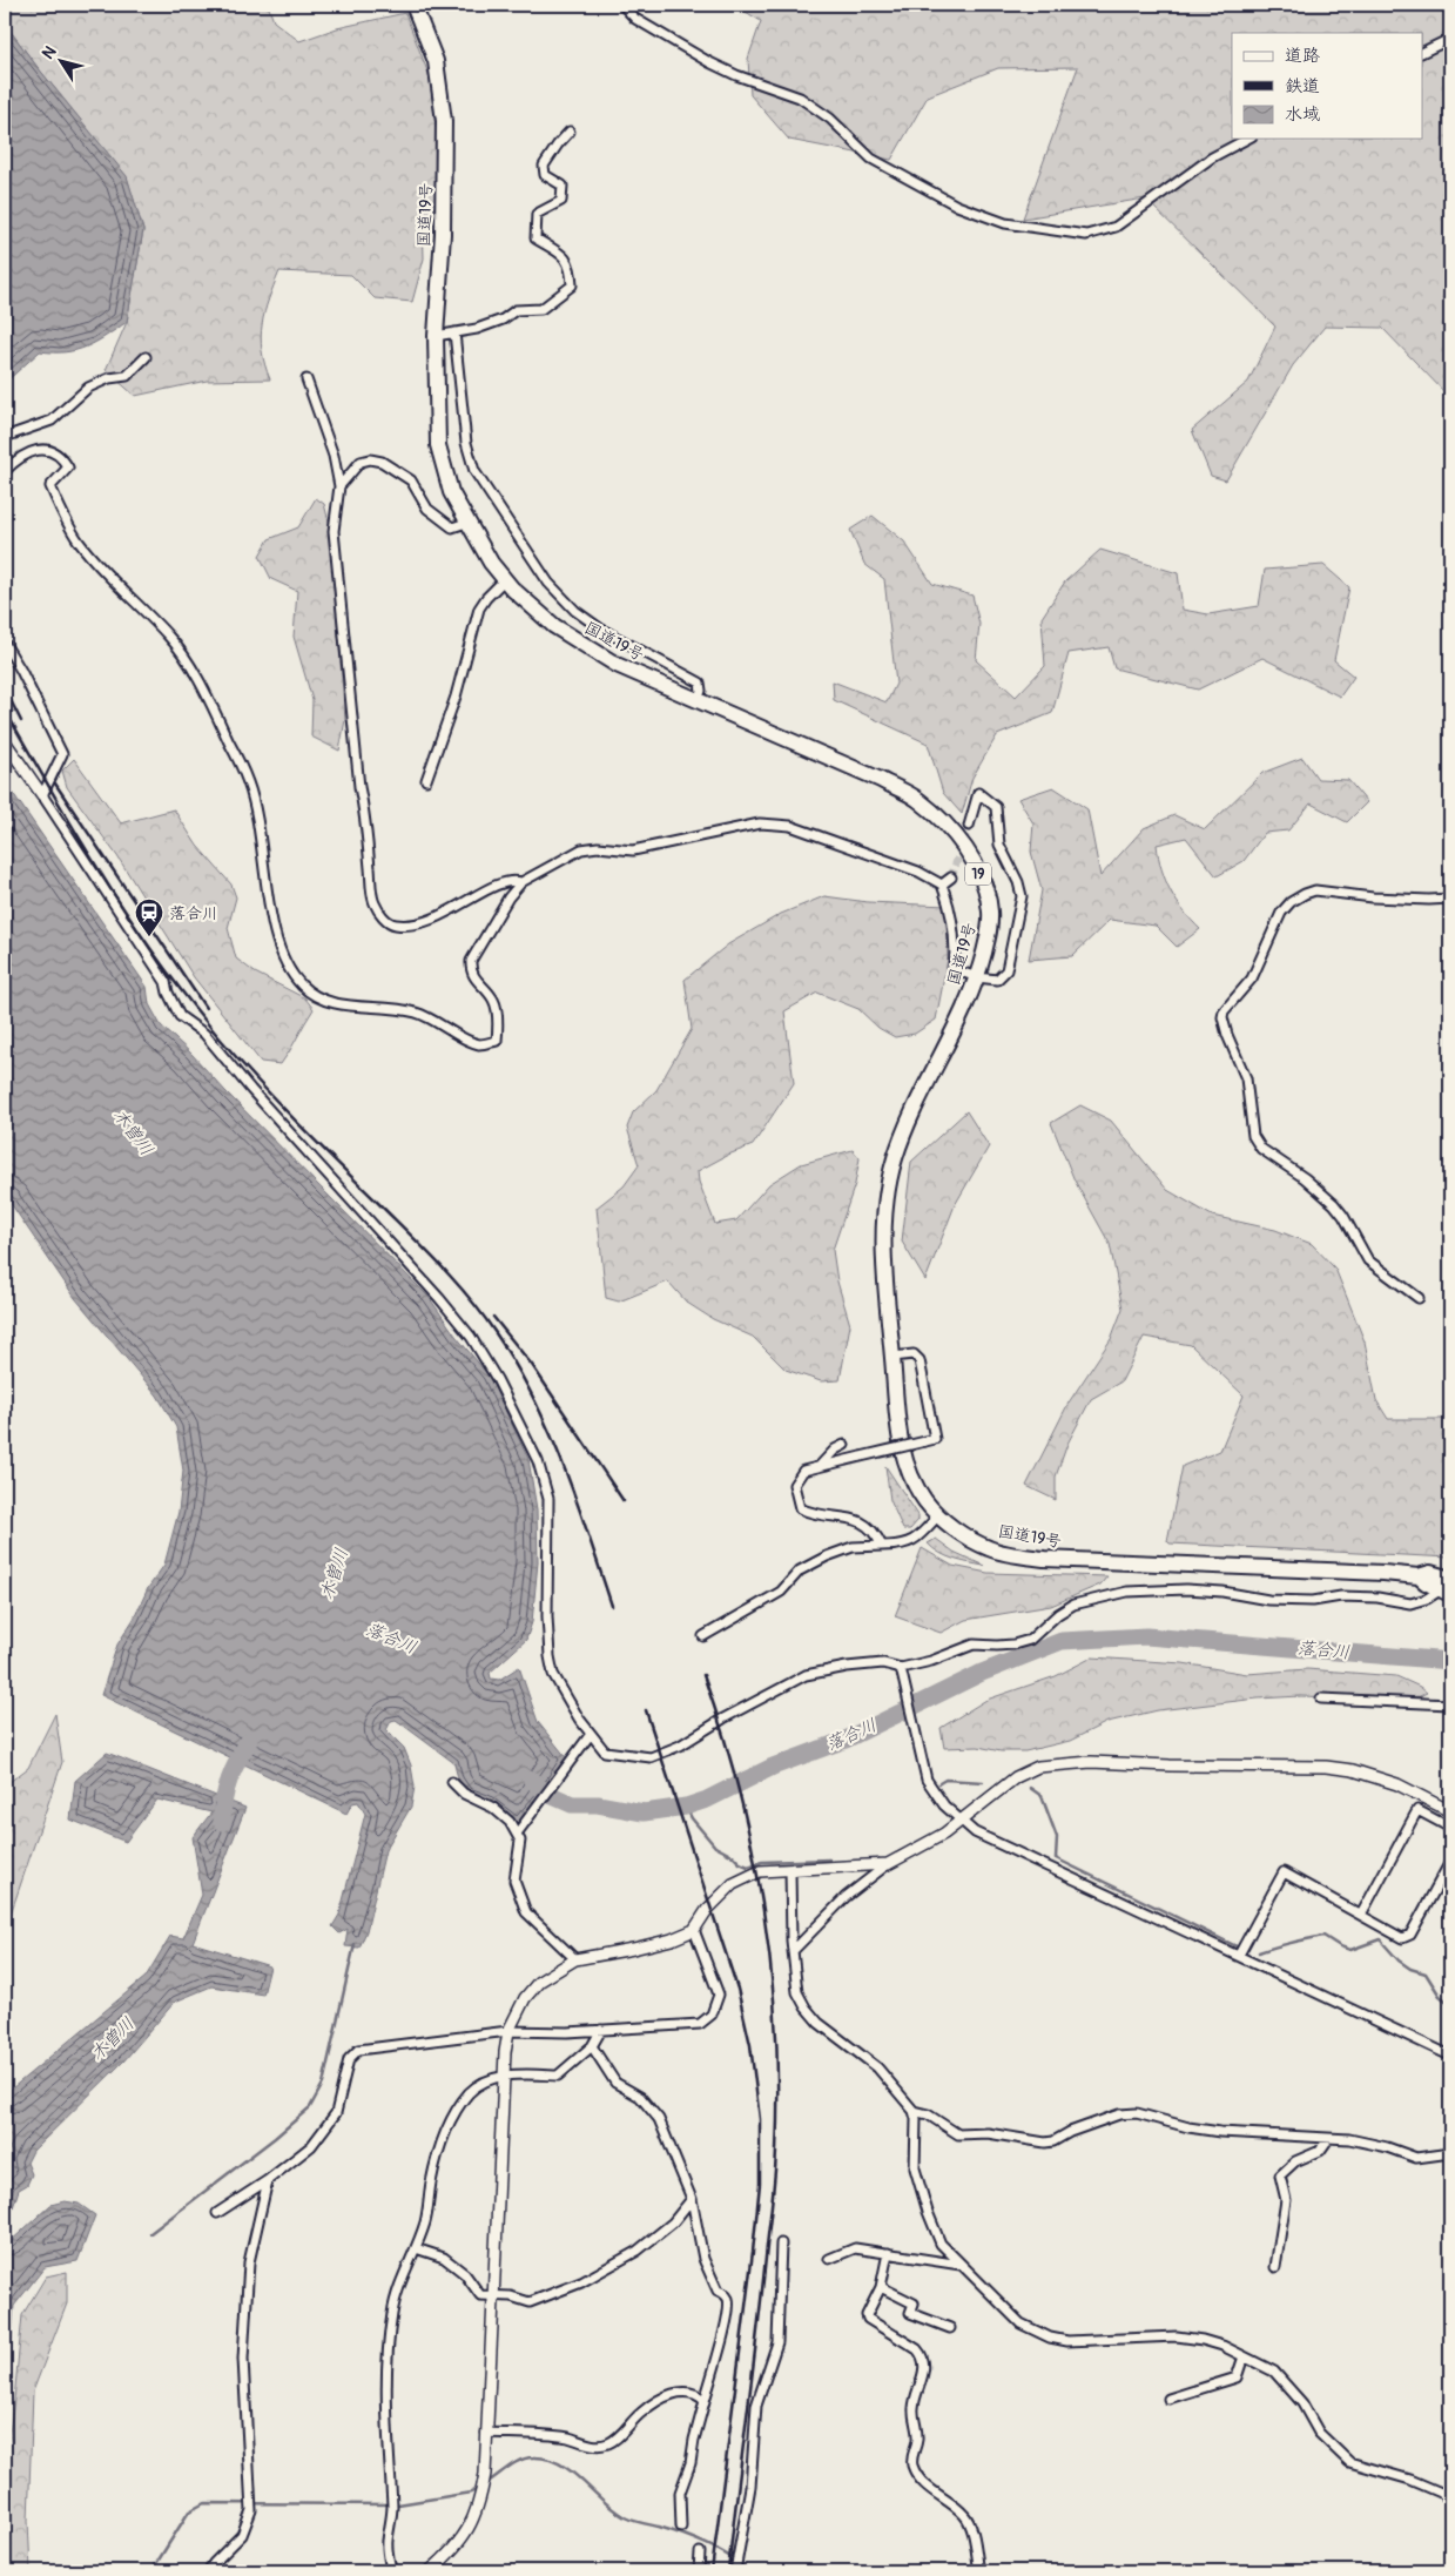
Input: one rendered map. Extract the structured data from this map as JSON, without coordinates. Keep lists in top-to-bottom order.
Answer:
{
  "streets": {
    "highway": ["国道19号", "19"]
  },
  "water": ["木曽川", "落合川"],
  "places": {
    "station": ["落合川"]
  },
  "legend": ["道路", "鉄道", "水域"],
  "north": "top left"
}
